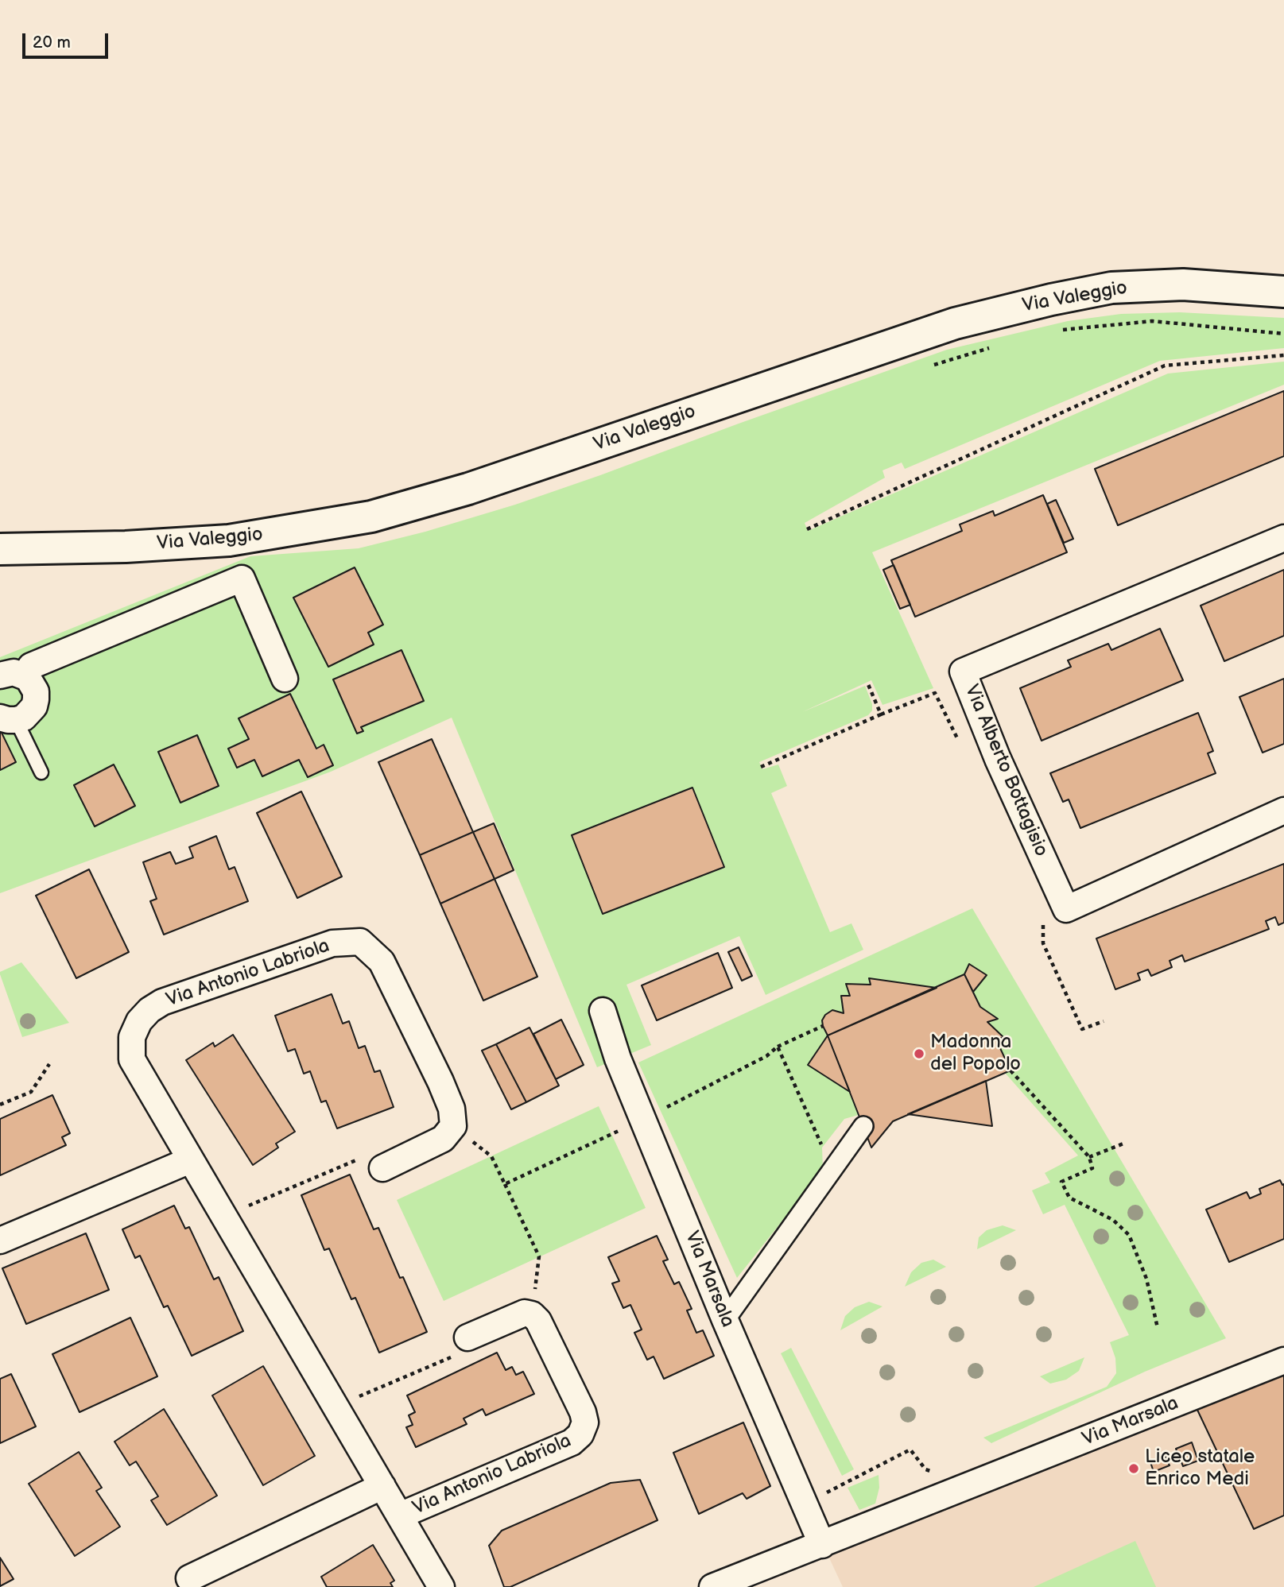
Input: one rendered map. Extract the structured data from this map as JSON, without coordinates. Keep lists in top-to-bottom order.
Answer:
{
  "streets": {
    "main road": ["Via Valeggio"],
    "street": ["Via Alberto Bottagisio", "Via Antonio Labriola", "Via Marsala"]
  },
  "places": ["Madonna del Popolo", "Liceo statale Enrico Medi"],
  "scale_bar": "20 m"
}
